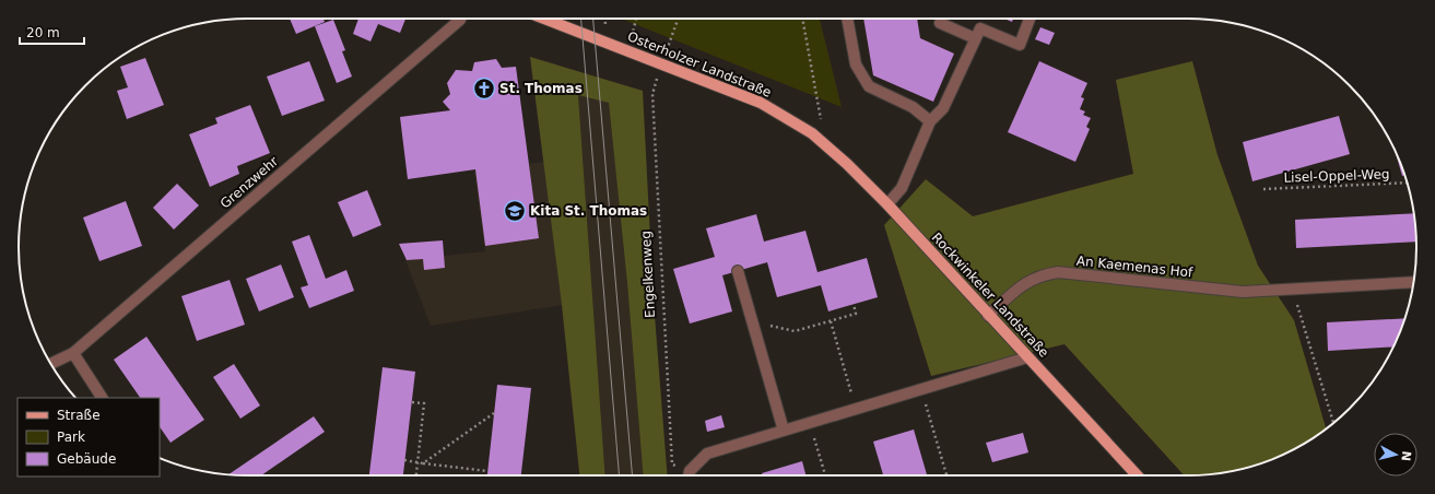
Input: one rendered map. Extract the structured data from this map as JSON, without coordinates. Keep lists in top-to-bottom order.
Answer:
{
  "streets": {
    "main road": ["Osterholzer Landstraße", "Rockwinkeler Landstraße"],
    "street": ["Grenzwehr", "An Kaemenas Hof"],
    "path": ["Lisel-Oppel-Weg", "Engelkenweg"]
  },
  "crossings": [
    ["Osterholzer Landstraße", "Engelkenweg"],
    ["Osterholzer Landstraße", "Rockwinkeler Landstraße"],
    ["An Kaemenas Hof", "Rockwinkeler Landstraße"]
  ],
  "places": {
    "church": ["St. Thomas"],
    "school or university": ["Kita St. Thomas"]
  },
  "legend": ["Straße", "Park", "Gebäude"],
  "scale_bar": "20 m",
  "north": "right"
}
